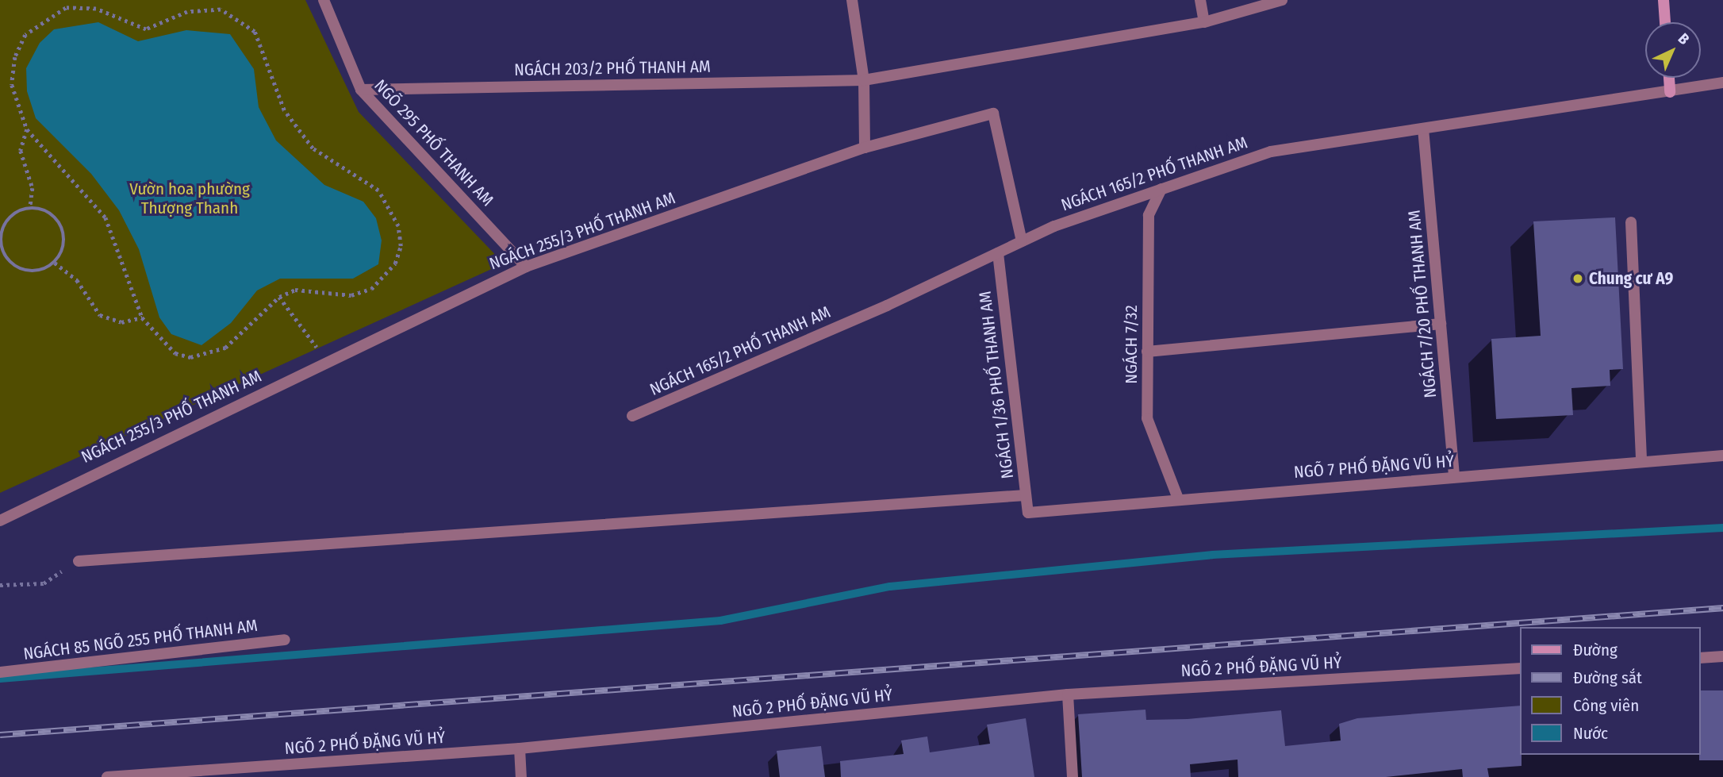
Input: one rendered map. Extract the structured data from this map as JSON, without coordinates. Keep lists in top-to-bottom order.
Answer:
{
  "streets": {
    "street": [
      "NGÁCH 203/2 PHỐ THANH AM",
      "NGÕ 295 PHỐ THANH AM",
      "NGÁCH 165/2 PHỐ THANH AM",
      "NGÁCH 255/3 PHỐ THANH AM",
      "NGÁCH 7/20 PHỐ THANH AM",
      "NGÁCH 7/32",
      "NGÁCH 1/36 PHỐ THANH AM",
      "NGÕ 7 PHỐ ĐẶNG VŨ HỶ",
      "NGÁCH 85 NGÕ 255 PHỐ THANH AM",
      "NGÕ 2 PHỐ ĐẶNG VŨ HỶ"
    ]
  },
  "crossings": [
    ["NGÁCH 203/2 PHỐ THANH AM", "NGÕ 295 PHỐ THANH AM"],
    ["NGÕ 295 PHỐ THANH AM", "NGÁCH 255/3 PHỐ THANH AM"],
    ["NGÁCH 165/2 PHỐ THANH AM", "NGÁCH 255/3 PHỐ THANH AM"],
    ["NGÁCH 165/2 PHỐ THANH AM", "NGÁCH 7/20 PHỐ THANH AM"],
    ["NGÁCH 165/2 PHỐ THANH AM", "NGÁCH 7/32"],
    ["NGÁCH 165/2 PHỐ THANH AM", "NGÁCH 1/36 PHỐ THANH AM"],
    ["NGÁCH 7/20 PHỐ THANH AM", "NGÕ 7 PHỐ ĐẶNG VŨ HỶ"],
    ["NGÁCH 7/32", "NGÕ 7 PHỐ ĐẶNG VŨ HỶ"],
    ["NGÁCH 1/36 PHỐ THANH AM", "NGÕ 7 PHỐ ĐẶNG VŨ HỶ"]
  ],
  "parks": ["Vườn hoa phường Thượng Thanh"],
  "places": ["Chung cư A9"],
  "legend": [
    "Đường",
    "Đường sắt",
    "Công viên",
    "Nước"
  ],
  "north": "top right"
}
